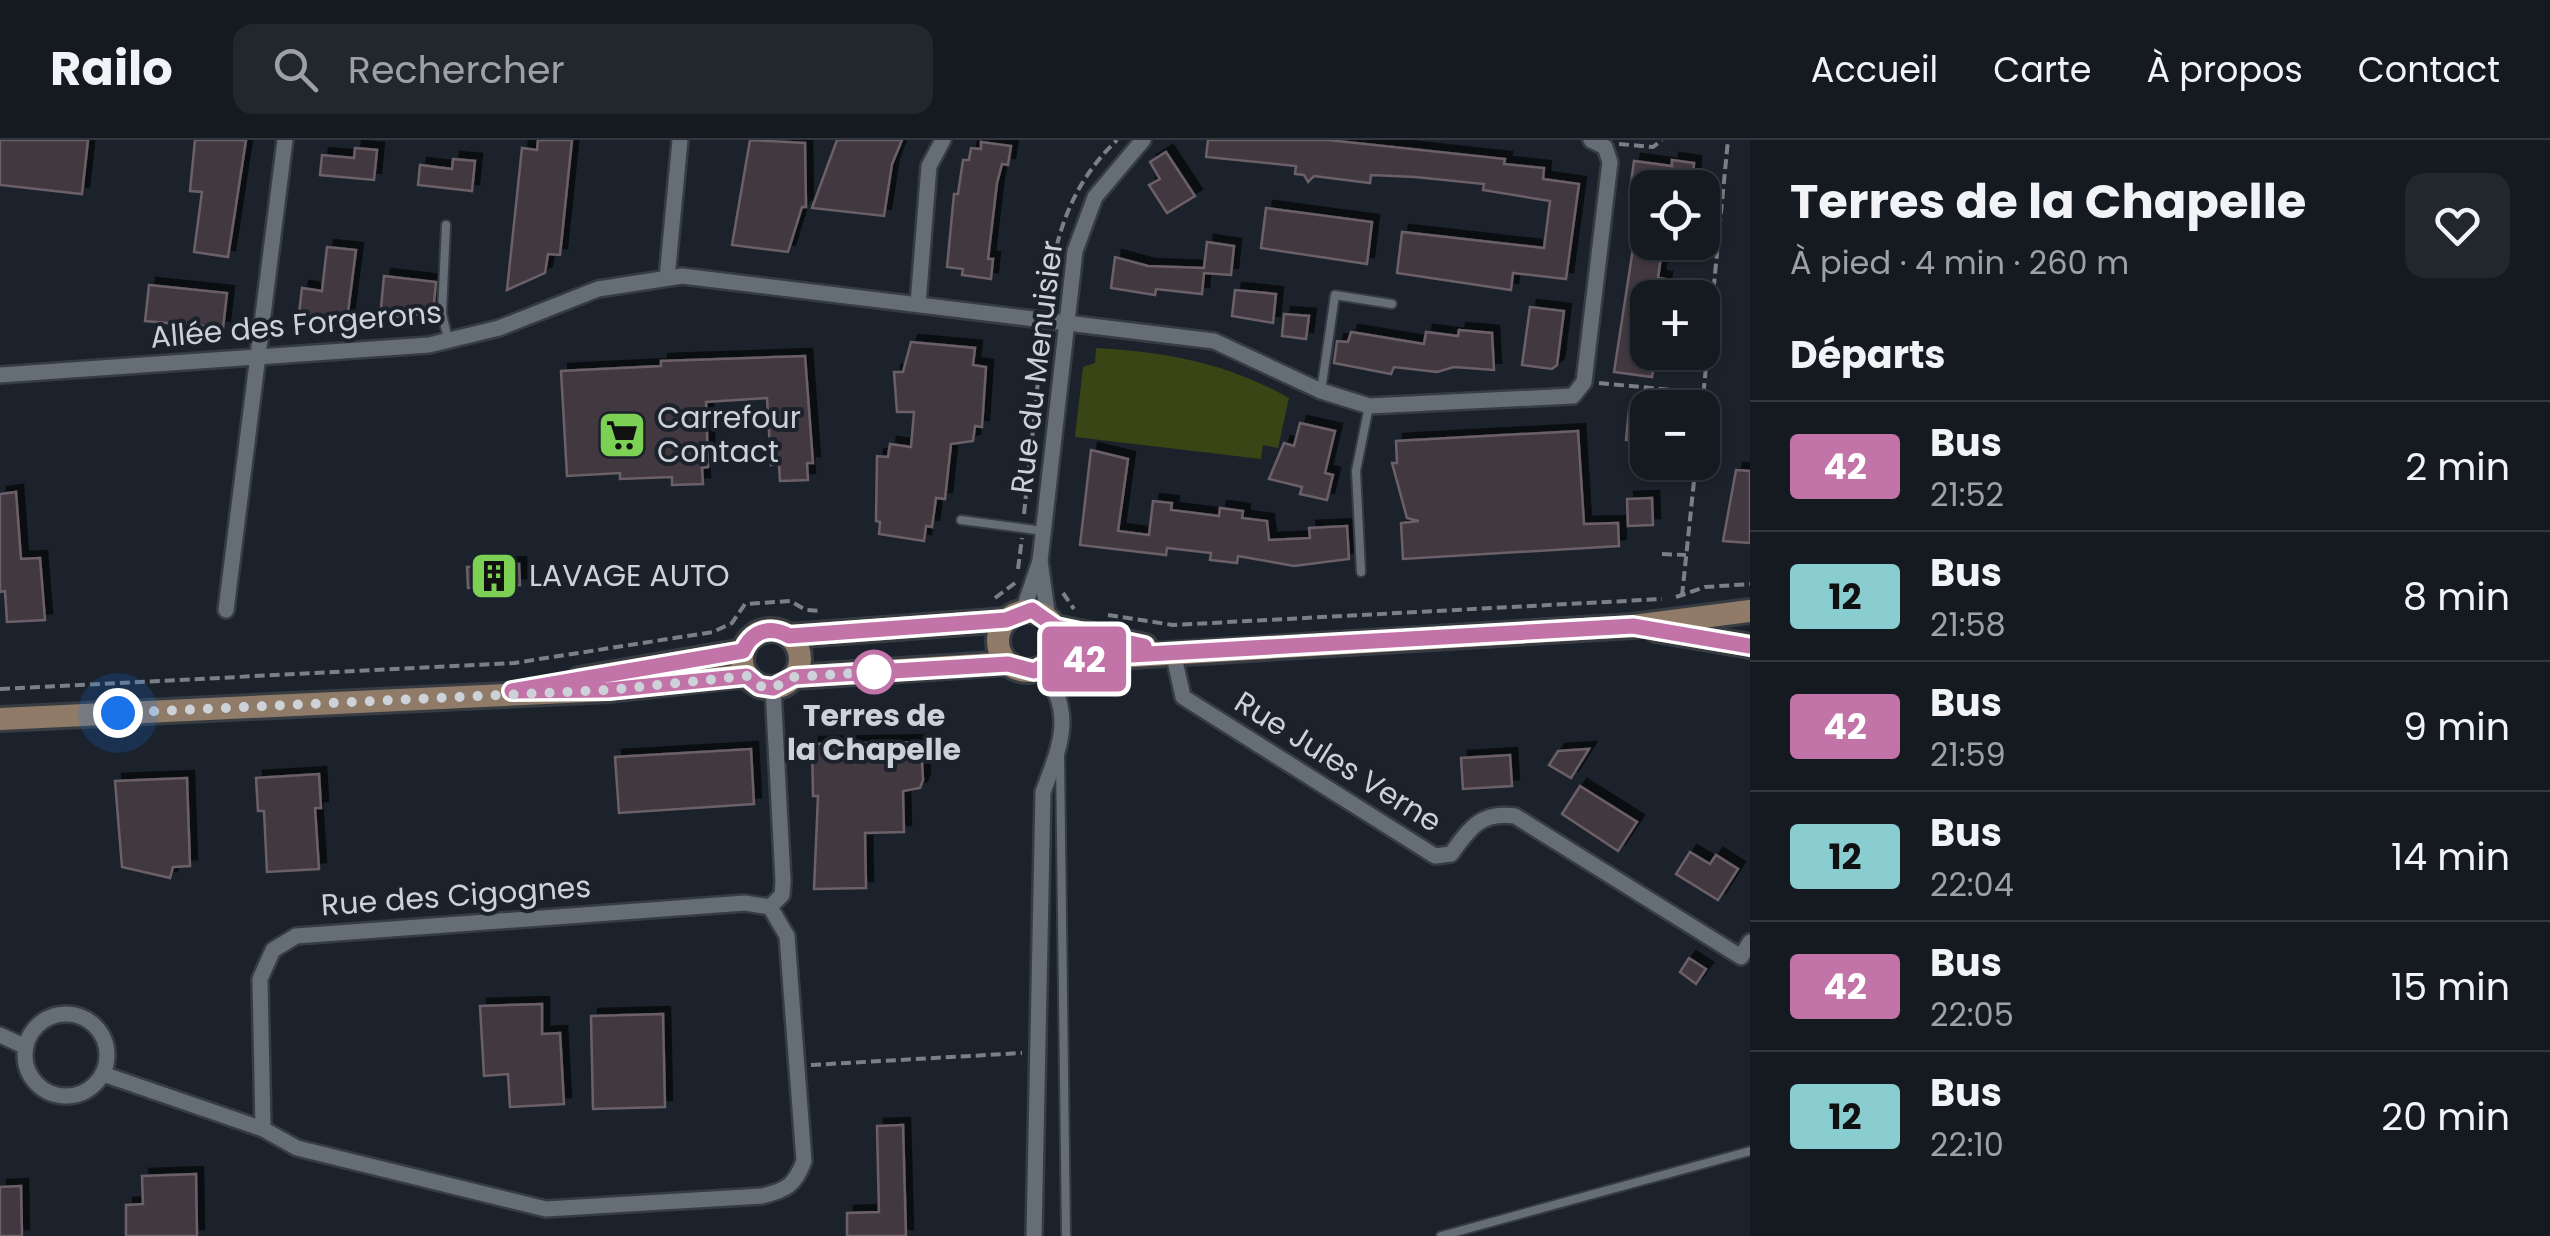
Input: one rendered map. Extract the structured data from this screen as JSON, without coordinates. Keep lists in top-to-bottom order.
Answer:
{
  "streets": {
    "street": [
      "Allée des Forgerons",
      "Rue du Menuisier",
      "Rue Jules Verne",
      "Rue des Cigognes"
    ]
  },
  "crossings": [
    ["Allée des Forgerons", "Rue du Menuisier"]
  ],
  "places": {
    "supermarket": ["Carrefour Contact"],
    "building": ["LAVAGE AUTO"],
    "other": ["Terres de la Chapelle"]
  },
  "lines": ["bus line 42"],
  "page": {
    "header": "Railo",
    "search": "Rechercher",
    "nav": [
      "Accueil",
      "Carte",
      "À propos",
      "Contact"
    ],
    "on_map": "42",
    "heading": [
      ["Terres de la Chapelle", "À pied · 4 min · 260 m"],
      "Départs"
    ],
    "map_buttons": ["+", "−"],
    "list": [
      {
        "mark": "42",
        "name": "Bus",
        "note": "21:52",
        "value": "2 min"
      },
      {
        "mark": "12",
        "name": "Bus",
        "note": "21:58",
        "value": "8 min"
      },
      {
        "mark": "42",
        "name": "Bus",
        "note": "21:59",
        "value": "9 min"
      },
      {
        "mark": "12",
        "name": "Bus",
        "note": "22:04",
        "value": "14 min"
      },
      {
        "mark": "42",
        "name": "Bus",
        "note": "22:05",
        "value": "15 min"
      },
      {
        "mark": "12",
        "name": "Bus",
        "note": "22:10",
        "value": "20 min"
      }
    ]
  }
}
